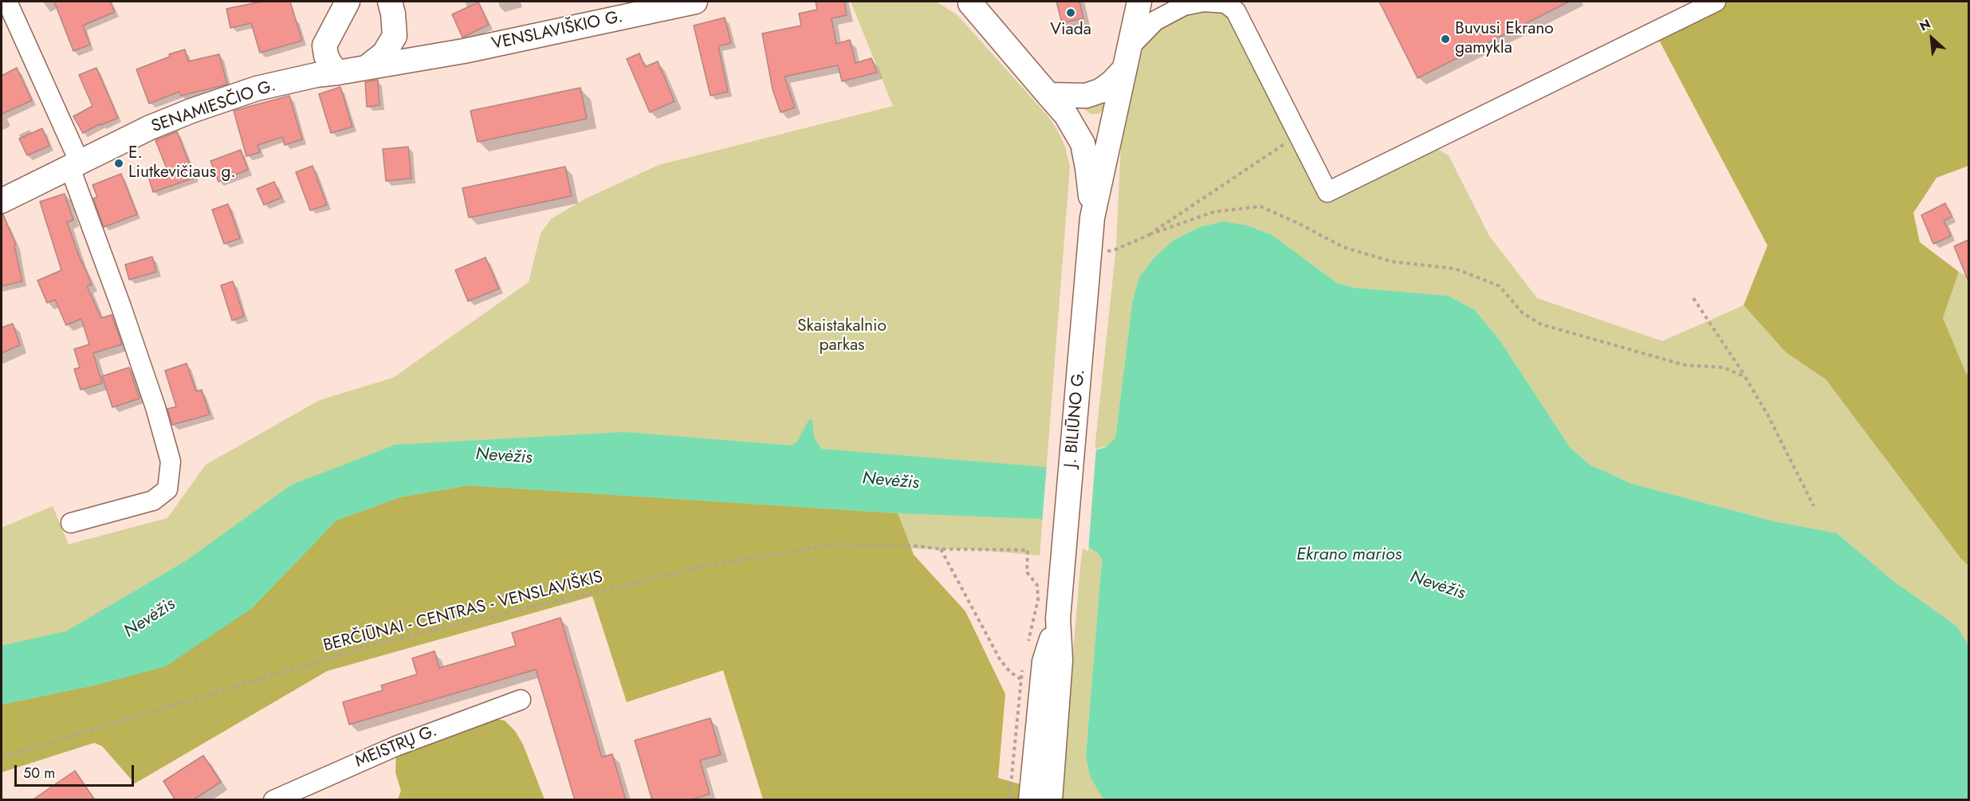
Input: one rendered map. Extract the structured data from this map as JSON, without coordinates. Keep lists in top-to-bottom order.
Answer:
{
  "streets": {
    "main road": ["VENSLAVIŠKIO G.", "SENAMIESČIO G.", "J. BILIŪNO G."],
    "street": ["MEISTRŲ G."],
    "path": ["BERČIŪNAI - CENTRAS - VENSLAVIŠKIS"]
  },
  "crossings": [
    ["VENSLAVIŠKIO G.", "SENAMIESČIO G."]
  ],
  "water": ["Nevėžis", "Ekrano marios"],
  "parks": ["Skaistakalnio parkas"],
  "places": ["Viada", "Buvusi Ekrano gamykla", "E. Liutkevičiaus g."],
  "scale_bar": "50 m",
  "north": "top left"
}
